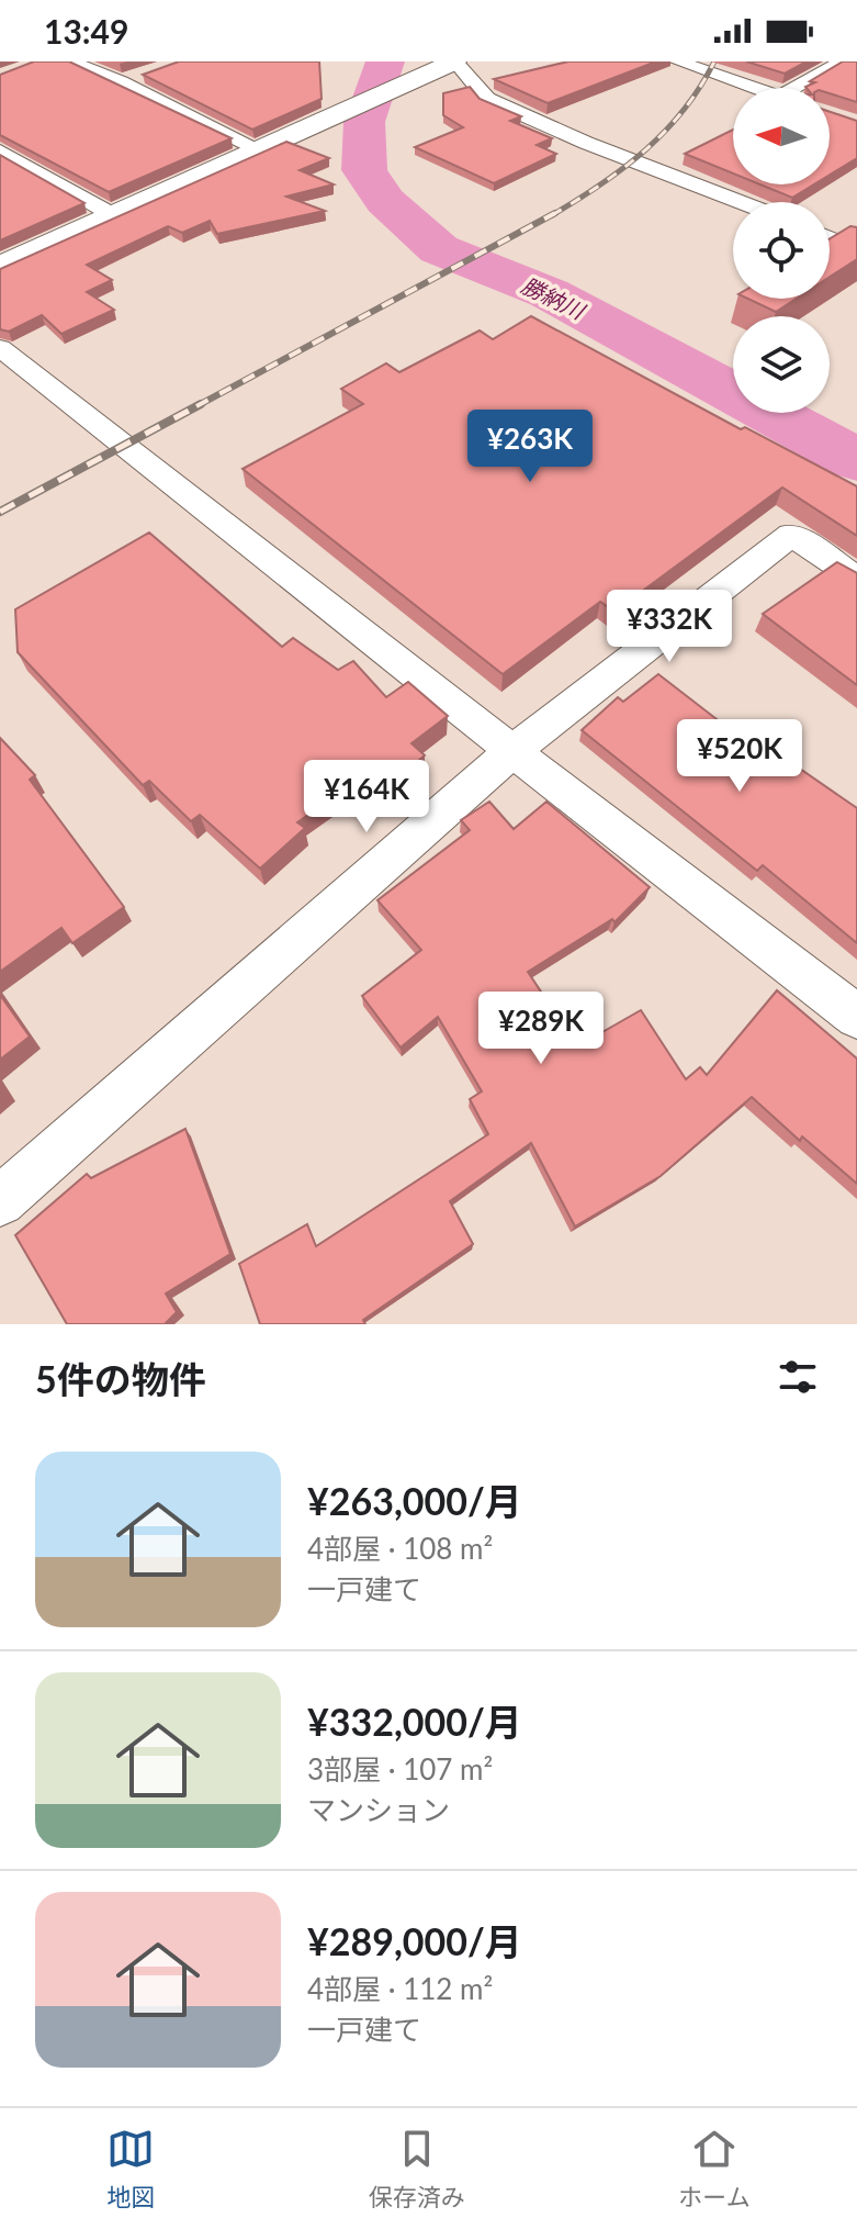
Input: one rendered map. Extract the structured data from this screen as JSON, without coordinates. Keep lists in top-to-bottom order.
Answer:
{
  "water": ["勝納川"],
  "north": "left",
  "page": {
    "status": "13:49",
    "price": [
      "¥263K",
      "¥332K",
      "¥520K",
      "¥164K",
      "¥289K"
    ],
    "heading": "5件の物件",
    "list": [
      {
        "name": "¥263,000/月",
        "note": "4部屋 · 108 m² · 一戸建て"
      },
      {
        "name": "¥332,000/月",
        "note": "3部屋 · 107 m² · マンション"
      },
      {
        "name": "¥289,000/月",
        "note": "4部屋 · 112 m² · 一戸建て"
      }
    ],
    "tabs": ["地図", "保存済み", "ホーム"]
  }
}
